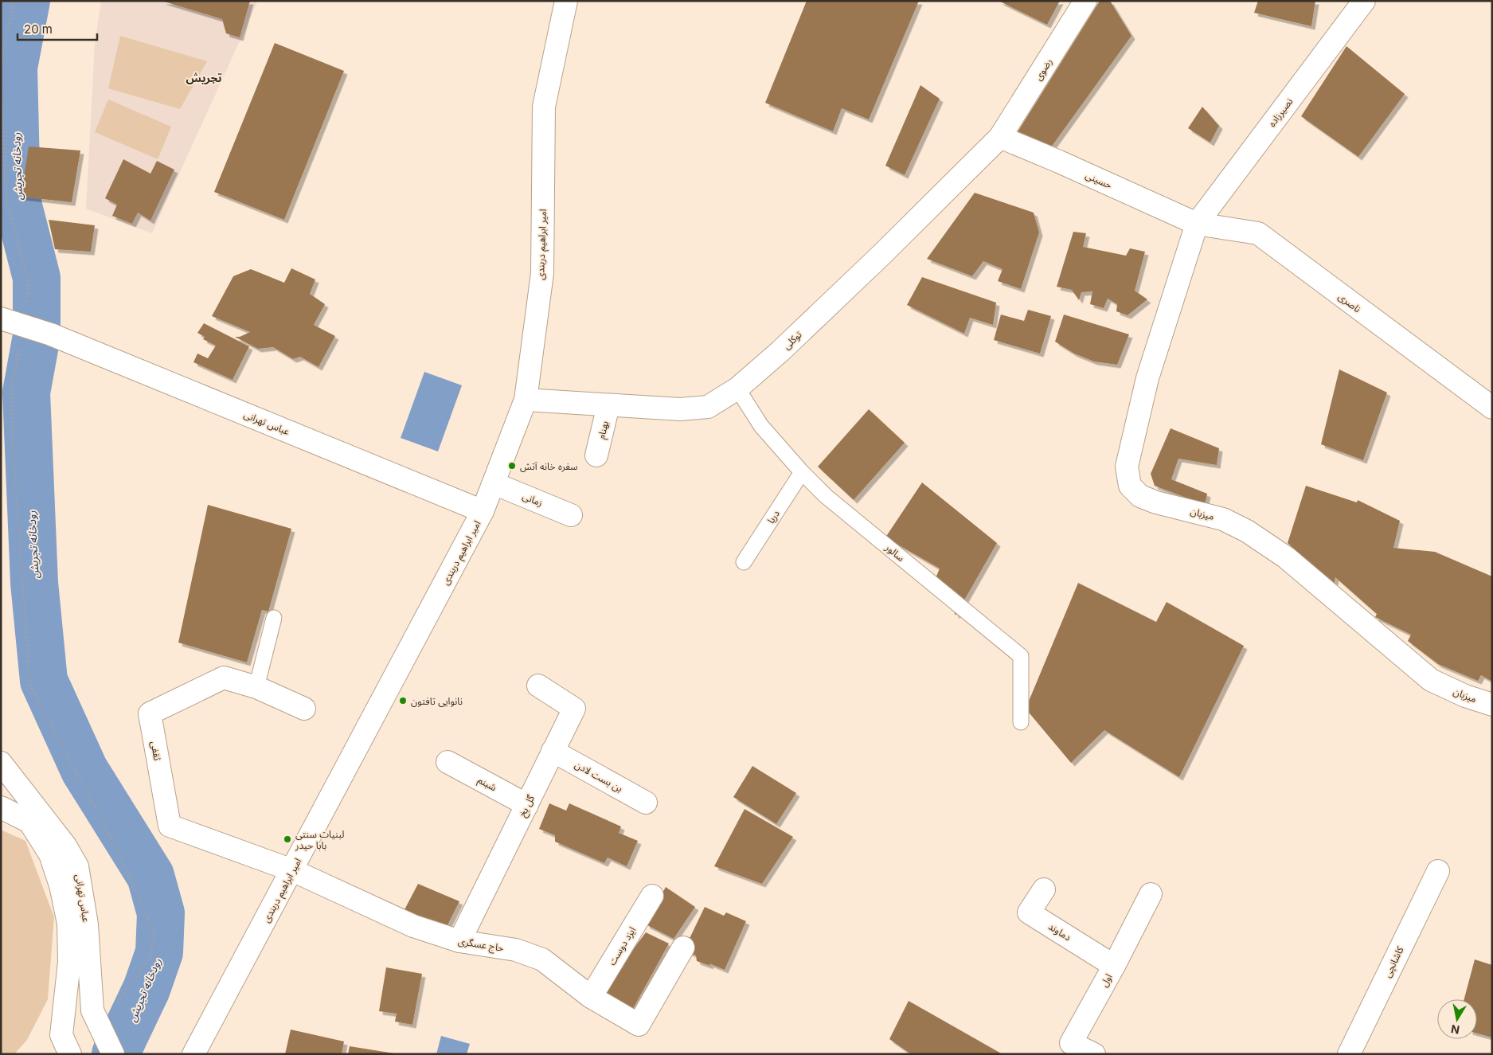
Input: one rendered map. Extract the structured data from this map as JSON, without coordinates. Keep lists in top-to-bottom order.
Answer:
{
  "streets": {
    "street": [
      "رضوى",
      "نصیرزاده",
      "حسینی",
      "امیر ابراهیم دربندی",
      "ناصری",
      "توکلی",
      "عباس تهرانی",
      "بهنام",
      "زمانی",
      "میزبان",
      "ثقفی",
      "بن بست لادن",
      "شبنم",
      "گل یخ",
      "دماوند",
      "حاج عسگری",
      "ایزد دوست",
      "کاشانچی",
      "اول"
    ],
    "lane": ["دریا", "سالور"]
  },
  "crossings": [
    ["رضوى", "حسینی"],
    ["رضوى", "توکلی"],
    ["نصیرزاده", "حسینی"],
    ["نصیرزاده", "ناصری"],
    ["نصیرزاده", "میزبان"],
    ["حسینی", "ناصری"],
    ["حسینی", "توکلی"],
    ["حسینی", "میزبان"],
    ["امیر ابراهیم دربندی", "توکلی"],
    ["امیر ابراهیم دربندی", "عباس تهرانی"],
    ["امیر ابراهیم دربندی", "زمانی"],
    ["امیر ابراهیم دربندی", "ثقفی"],
    ["امیر ابراهیم دربندی", "حاج عسگری"],
    ["ناصری", "میزبان"],
    ["توکلی", "بهنام"],
    ["توکلی", "سالور"],
    ["دریا", "سالور"],
    ["ثقفی", "حاج عسگری"],
    ["بن بست لادن", "گل یخ"],
    ["شبنم", "گل یخ"],
    ["گل یخ", "حاج عسگری"],
    ["دماوند", "اول"],
    ["حاج عسگری", "ایزد دوست"]
  ],
  "districts": ["تجریش"],
  "water": ["رودخانه تجریش"],
  "places": ["سفره خانه آتش", "نانوایی تافتون", "لبنیات سنتی بابا حیدر"],
  "scale_bar": "20 m",
  "north": "bottom"
}
